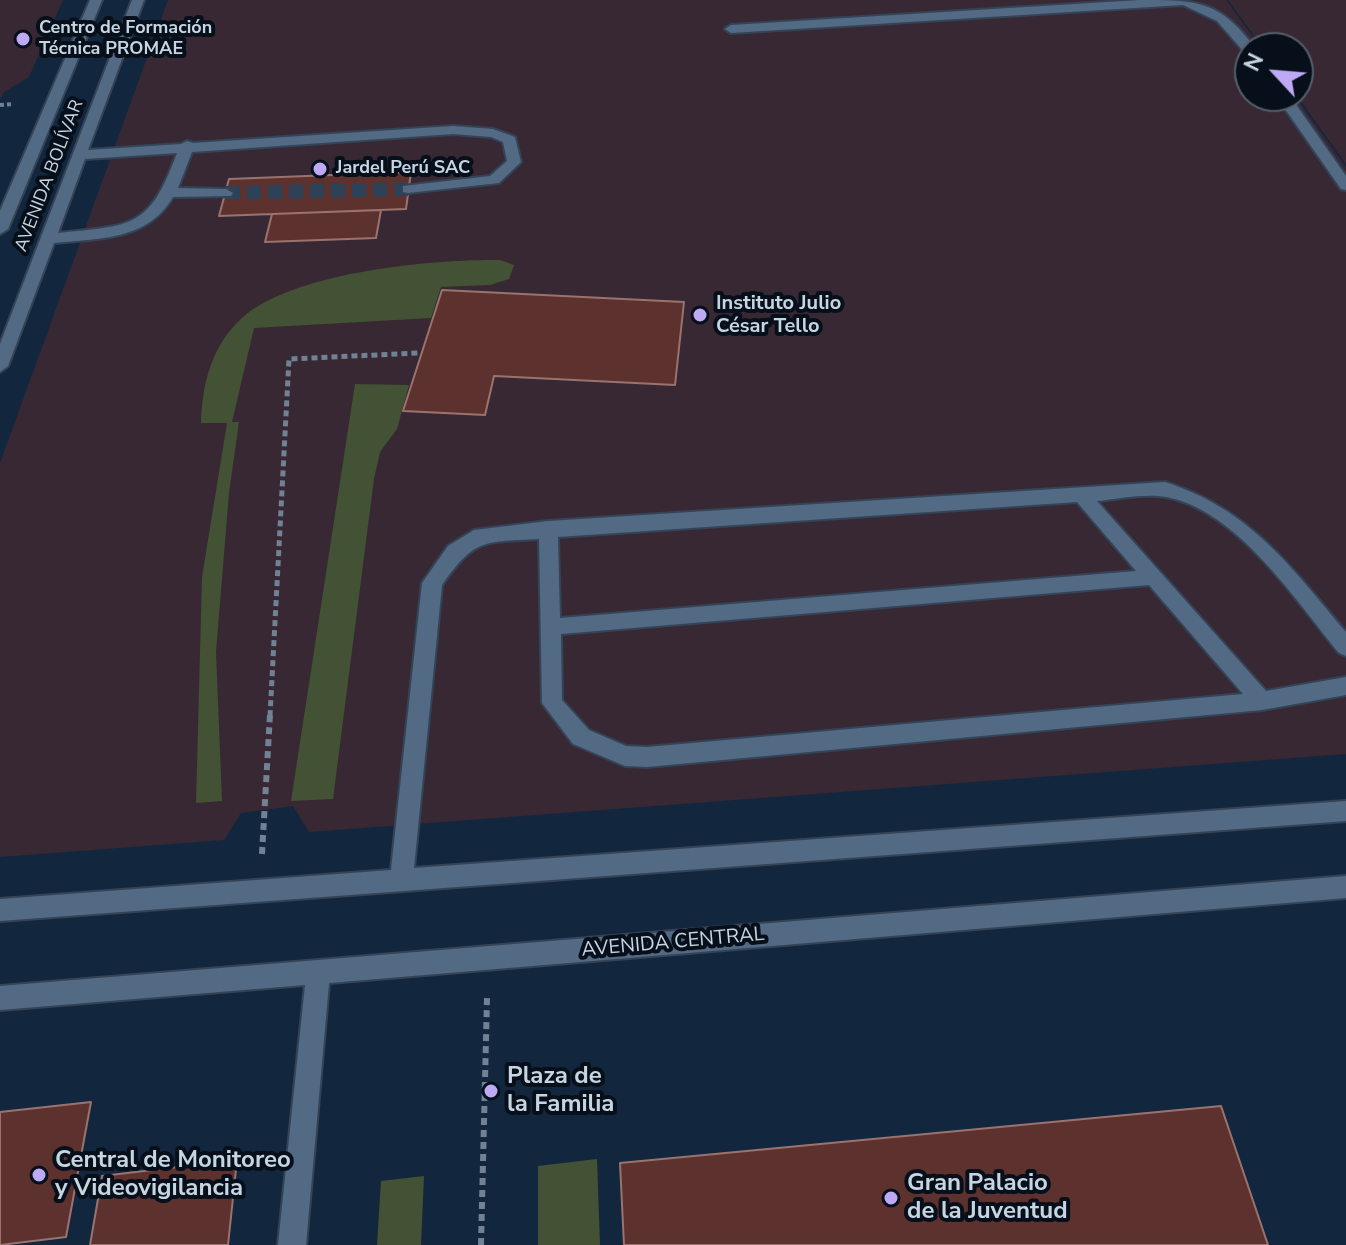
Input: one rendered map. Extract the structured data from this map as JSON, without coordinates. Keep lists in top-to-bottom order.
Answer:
{
  "streets": {
    "street": ["AVENIDA BOLÍVAR", "AVENIDA CENTRAL"]
  },
  "places": [
    "Centro de Formación Técnica PROMAE",
    "Jardel Perú SAC",
    "Instituto Julio César Tello",
    "Plaza de la Familia",
    "Central de Monitoreo y Videovigilancia",
    "Gran Palacio de la Juventud"
  ],
  "north": "top left"
}
